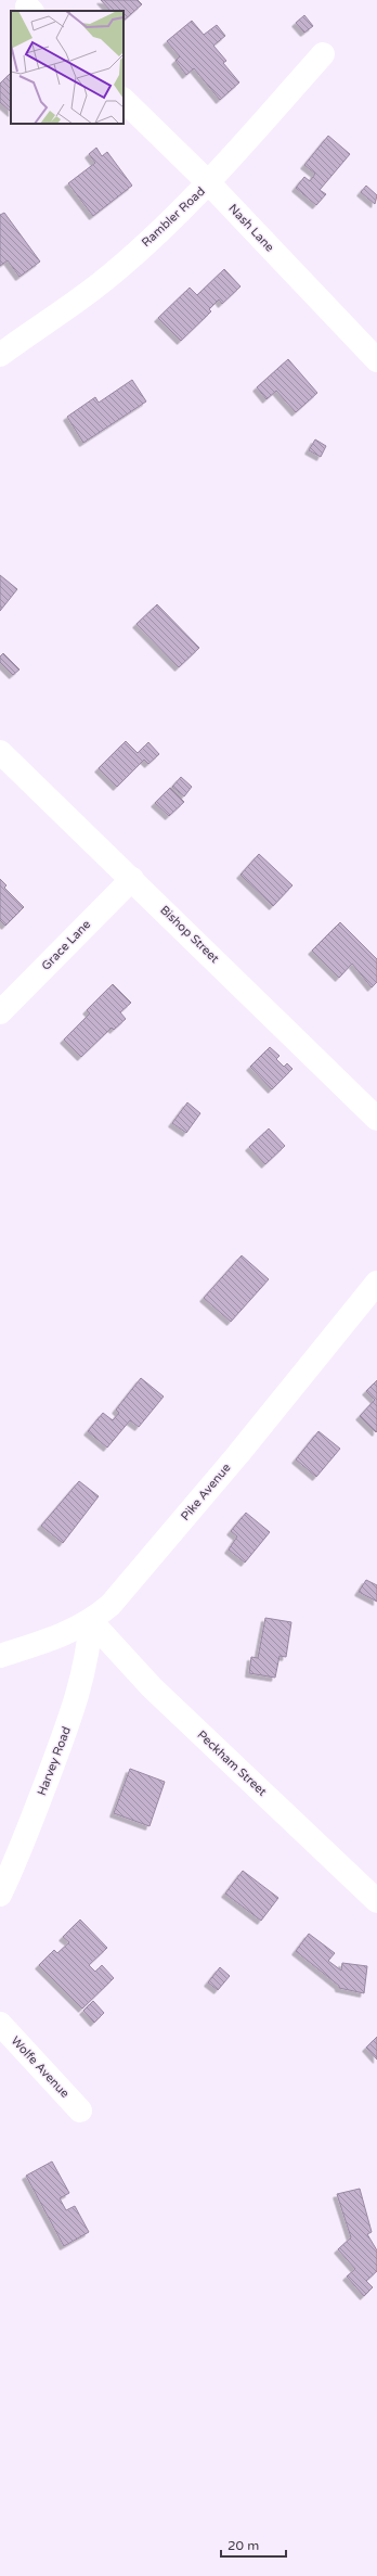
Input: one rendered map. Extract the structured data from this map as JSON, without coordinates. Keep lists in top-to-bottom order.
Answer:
{
  "streets": {
    "street": [
      "Rambler Road",
      "Nash Lane",
      "Bishop Street",
      "Grace Lane",
      "Pike Avenue",
      "Harvey Road",
      "Peckham Street",
      "Wolfe Avenue"
    ]
  },
  "crossings": [
    ["Rambler Road", "Nash Lane"],
    ["Bishop Street", "Grace Lane"],
    ["Pike Avenue", "Harvey Road"],
    ["Pike Avenue", "Peckham Street"],
    ["Harvey Road", "Peckham Street"]
  ],
  "scale_bar": "20 m"
}
